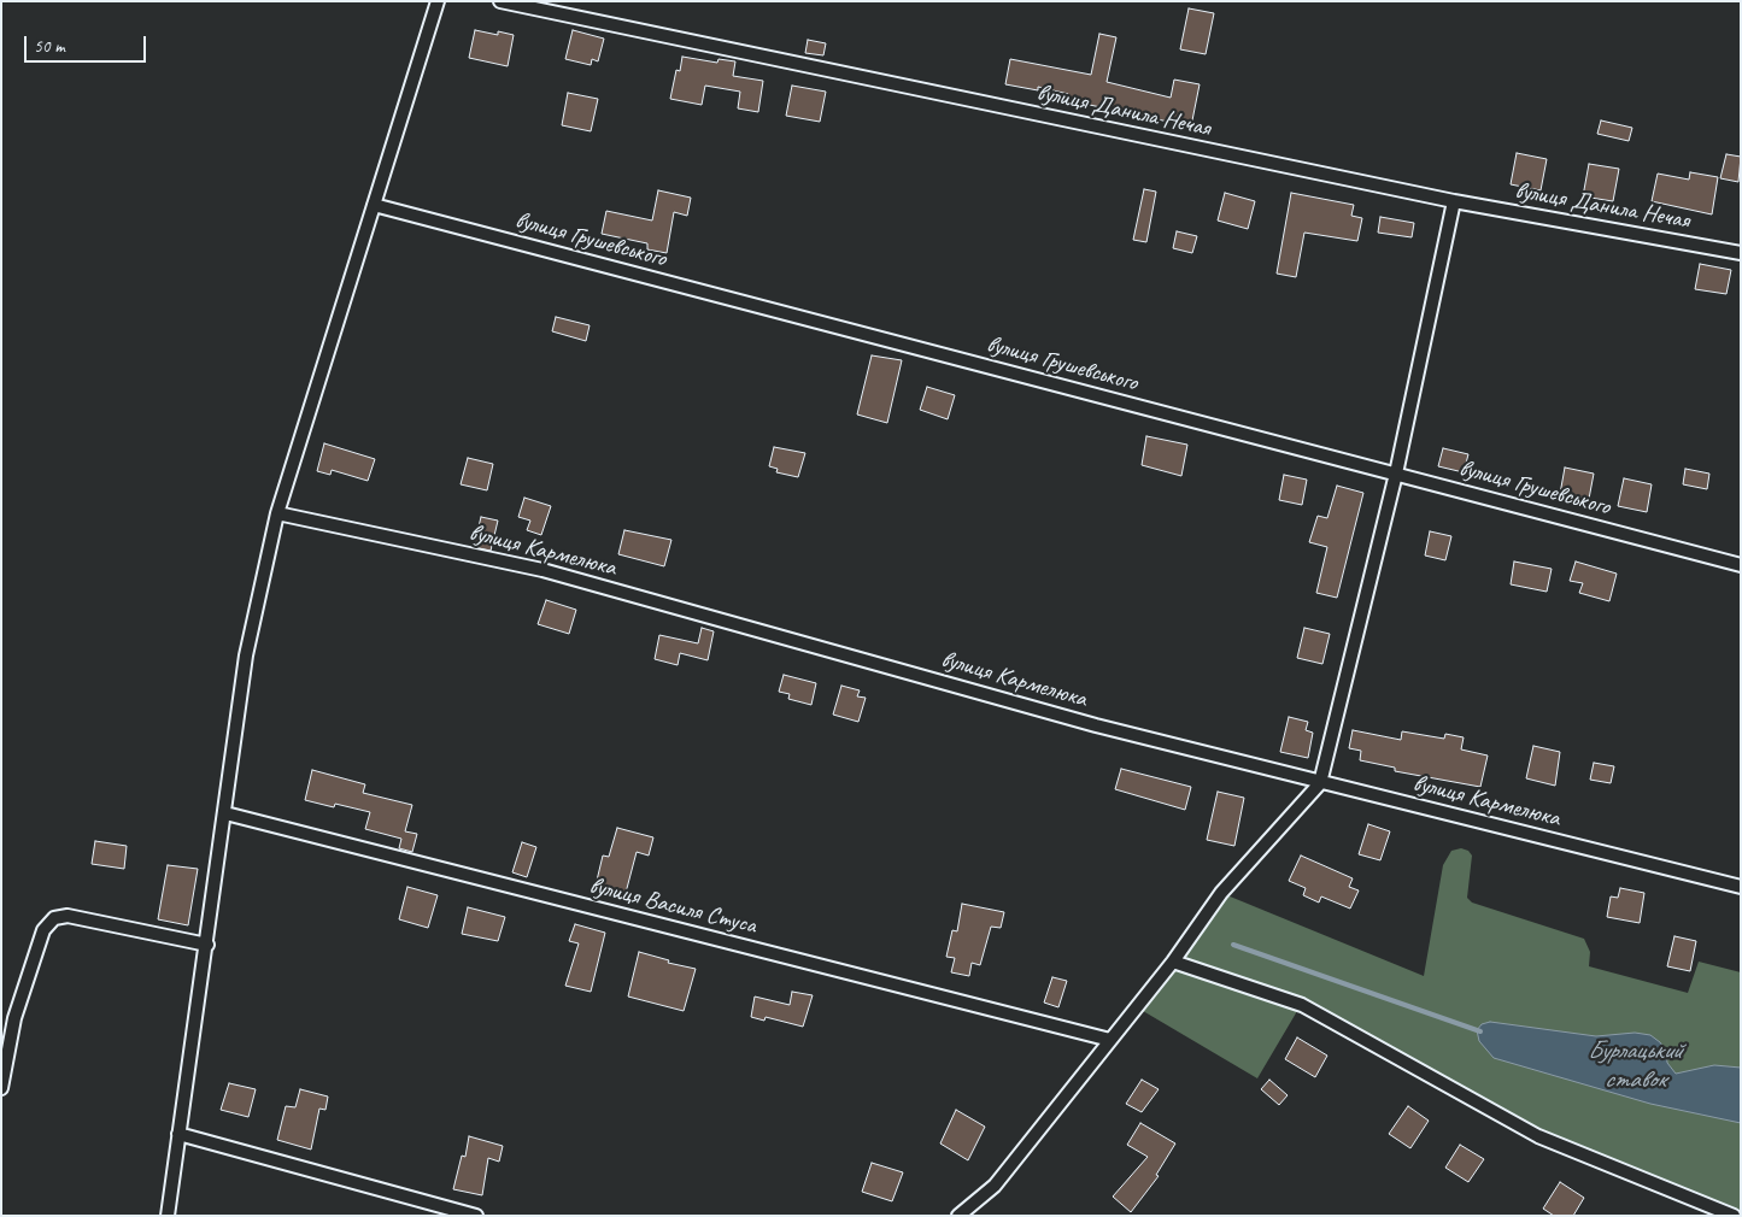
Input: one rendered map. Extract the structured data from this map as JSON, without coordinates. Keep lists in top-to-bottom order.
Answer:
{
  "streets": {
    "street": [
      "вулиця Данила Нечая",
      "вулиця Грушевського",
      "вулиця Кармелюка",
      "вулиця Василя Стуса"
    ]
  },
  "water": ["Бурлацький ставок"],
  "scale_bar": "50 m"
}
